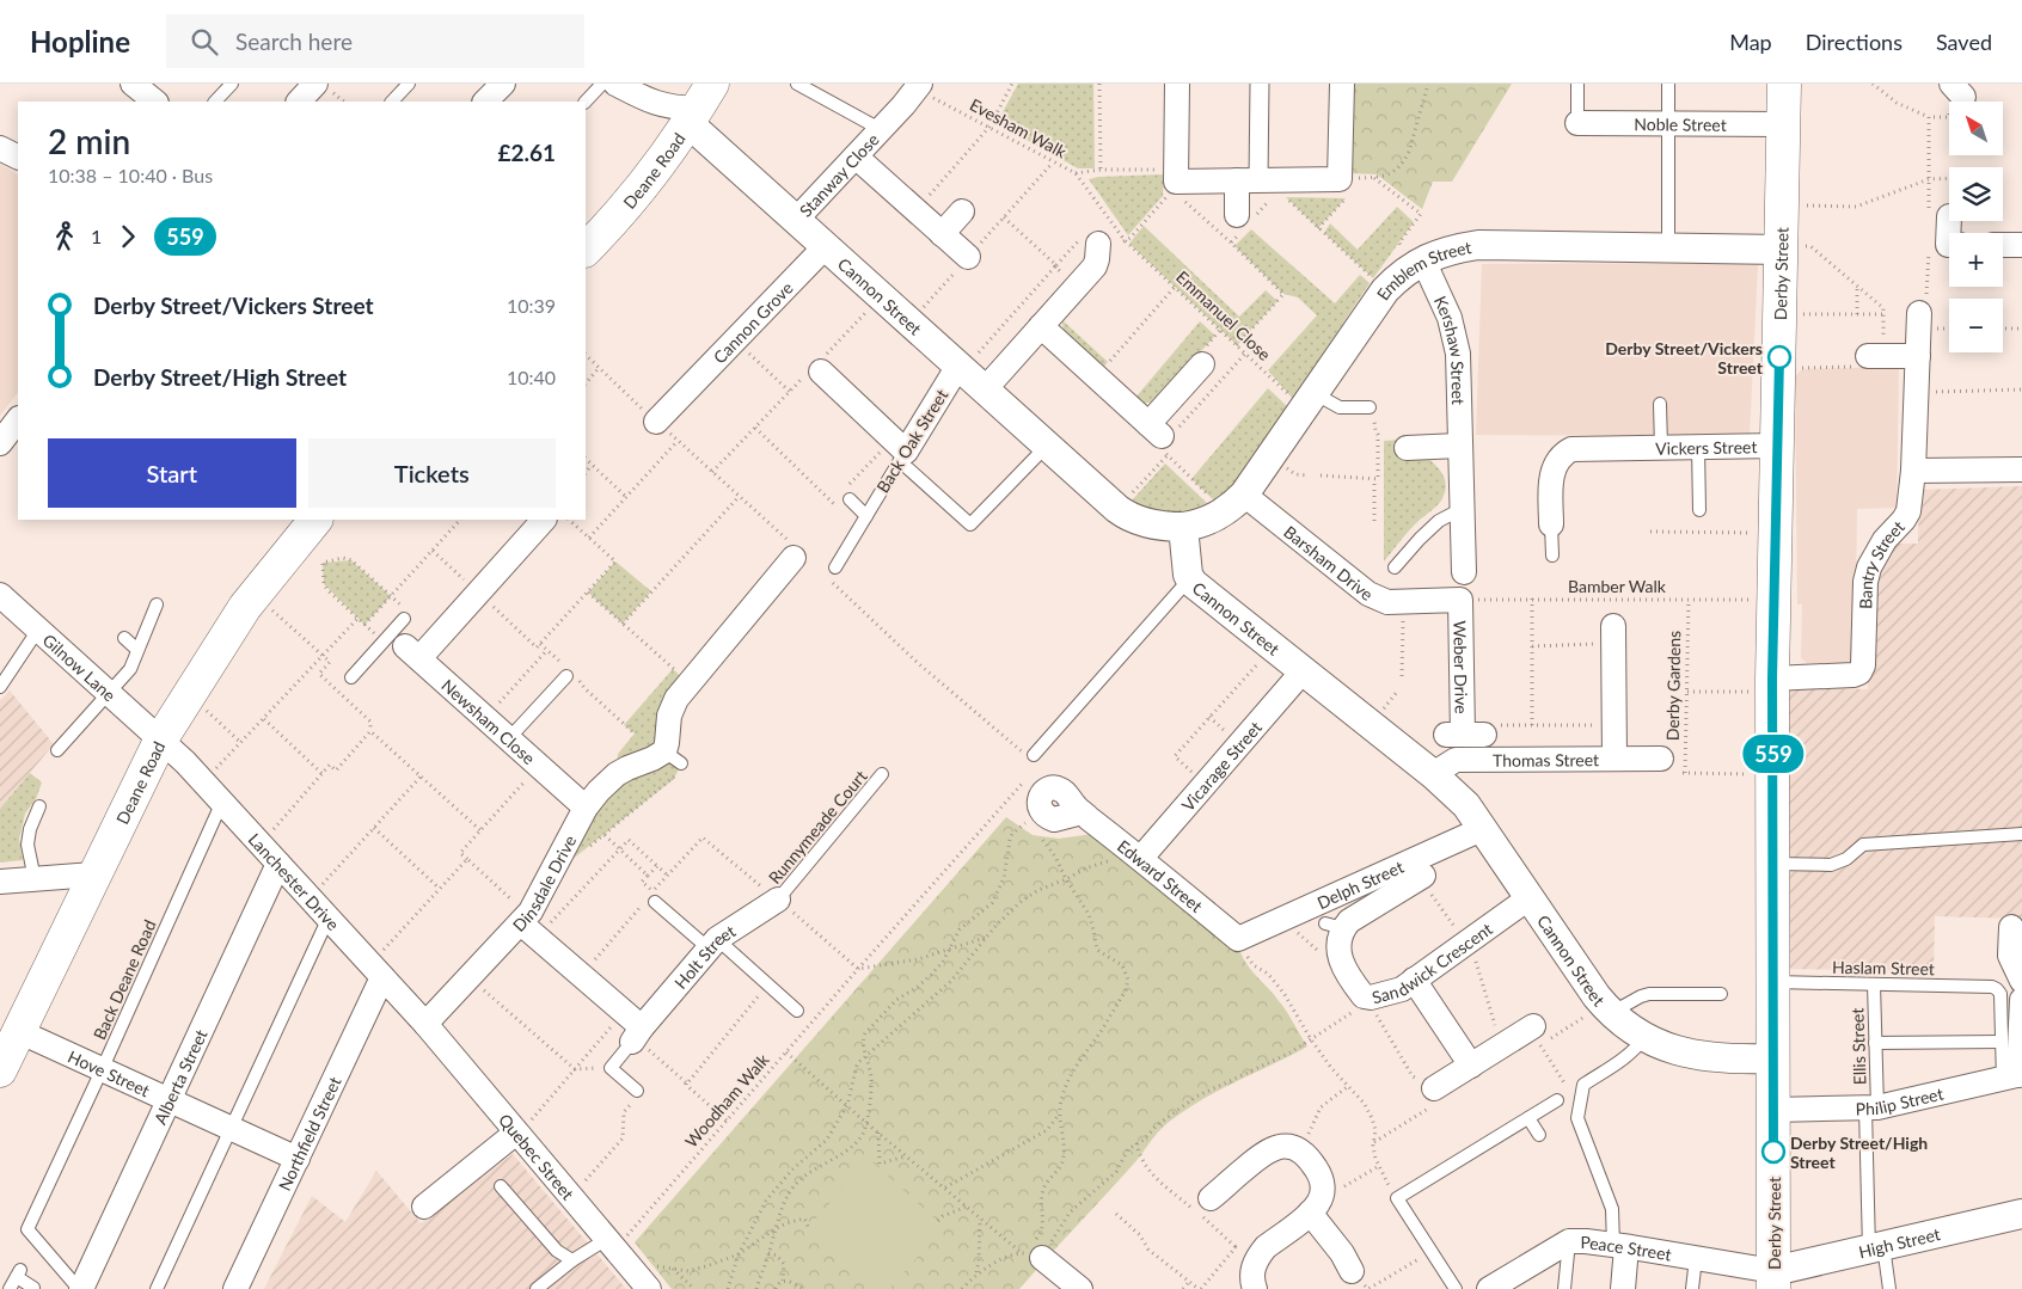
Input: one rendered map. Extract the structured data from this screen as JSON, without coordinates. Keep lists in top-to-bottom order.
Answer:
{
  "streets": {
    "main road": ["Deane Road", "Derby Street"],
    "street": [
      "Noble Street",
      "Stanway Close",
      "Emblem Street",
      "Cannon Street",
      "Cannon Grove",
      "Kershaw Street",
      "Back Oak Street",
      "Vickers Street",
      "Barsham Drive",
      "Bantry Street",
      "Gilnow Lane",
      "Weber Drive",
      "Newsham Close",
      "Thomas Street",
      "Vicarage Street",
      "Edward Street",
      "Lanchester Drive",
      "Dinsdale Drive",
      "Delph Street",
      "Holt Street",
      "Sandwick Crescent",
      "Hove Street",
      "Alberta Street",
      "Philip Street",
      "Northfield Street",
      "Quebec Street",
      "High Street",
      "Peace Street"
    ],
    "lane": [
      "Runnymeade Court",
      "Haslam Street",
      "Back Deane Road",
      "Ellis Street"
    ],
    "path": [
      "Evesham Walk",
      "Emmanuel Close",
      "Bamber Walk",
      "Derby Gardens",
      "Woodham Walk"
    ]
  },
  "crossings": [
    ["Noble Street", "Derby Street"],
    ["Evesham Walk", "Stanway Close"],
    ["Evesham Walk", "Emmanuel Close"],
    ["Deane Road", "Cannon Street"],
    ["Deane Road", "Gilnow Lane"],
    ["Deane Road", "Lanchester Drive"],
    ["Deane Road", "Hove Street"],
    ["Stanway Close", "Cannon Street"],
    ["Emblem Street", "Derby Street"],
    ["Emblem Street", "Emmanuel Close"],
    ["Emblem Street", "Kershaw Street"],
    ["Emblem Street", "Barsham Drive"],
    ["Derby Street", "Cannon Street"],
    ["Derby Street", "Vickers Street"],
    ["Derby Street", "Bantry Street"],
    ["Derby Street", "Bamber Walk"],
    ["Derby Street", "Haslam Street"],
    ["Derby Street", "Philip Street"],
    ["Derby Street", "High Street"],
    ["Derby Street", "Peace Street"],
    ["Cannon Street", "Cannon Grove"],
    ["Cannon Street", "Back Oak Street"],
    ["Cannon Street", "Thomas Street"],
    ["Cannon Street", "Vicarage Street"],
    ["Cannon Street", "Delph Street"],
    ["Cannon Street", "Sandwick Crescent"],
    ["Barsham Drive", "Bamber Walk"],
    ["Barsham Drive", "Weber Drive"],
    ["Bamber Walk", "Weber Drive"],
    ["Bamber Walk", "Derby Gardens"],
    ["Gilnow Lane", "Lanchester Drive"],
    ["Newsham Close", "Dinsdale Drive"],
    ["Vicarage Street", "Edward Street"],
    ["Runnymeade Court", "Holt Street"],
    ["Edward Street", "Delph Street"],
    ["Lanchester Drive", "Dinsdale Drive"],
    ["Lanchester Drive", "Back Deane Road"],
    ["Lanchester Drive", "Alberta Street"],
    ["Lanchester Drive", "Northfield Street"],
    ["Lanchester Drive", "Quebec Street"],
    ["Dinsdale Drive", "Quebec Street"],
    ["Haslam Street", "Ellis Street"],
    ["Back Deane Road", "Hove Street"],
    ["Back Deane Road", "Alberta Street"],
    ["Ellis Street", "Philip Street"],
    ["Ellis Street", "High Street"],
    ["Hove Street", "Alberta Street"],
    ["Hove Street", "Northfield Street"],
    ["Woodham Walk", "Quebec Street"],
    ["High Street", "Peace Street"]
  ],
  "places": ["Derby Street/Vickers Street", "Derby Street/High Street"],
  "lines": ["bus line 559"],
  "north": "top left",
  "page": {
    "header": "Hopline",
    "search": "Search here",
    "nav": ["Map", "Directions", "Saved"],
    "on_map": "559",
    "map_buttons": ["+", "−"],
    "heading": ["2 min", "10:38 – 10:40 · Bus", "£2.61"],
    "legs": ["1", "559"],
    "list": [
      {
        "name": "Derby Street/Vickers Street",
        "value": "10:39"
      },
      {
        "name": "Derby Street/High Street",
        "value": "10:40"
      }
    ],
    "buttons": ["Start", "Tickets"]
  }
}
